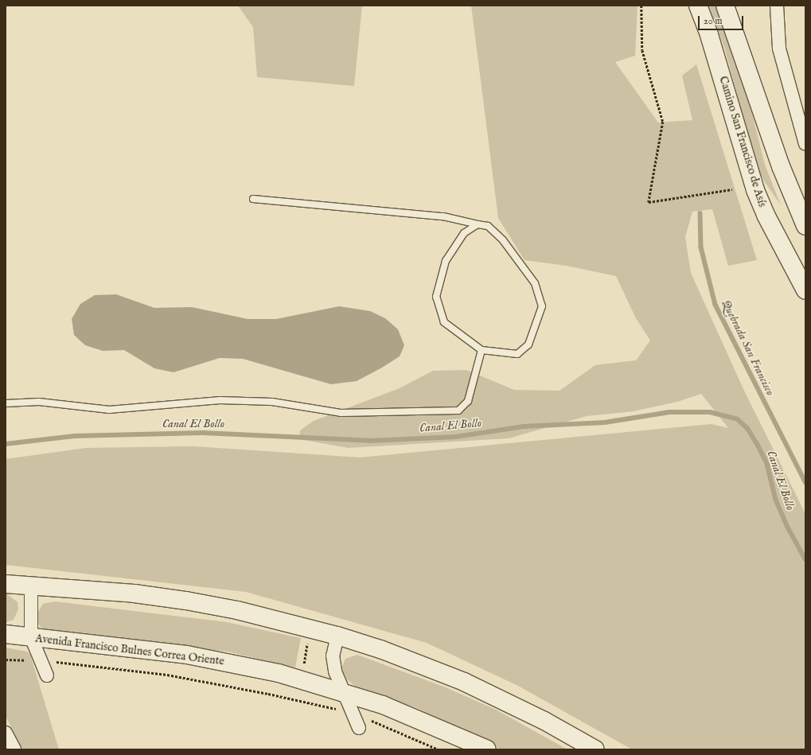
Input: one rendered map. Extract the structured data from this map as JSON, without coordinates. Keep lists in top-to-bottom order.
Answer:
{
  "streets": {
    "street": ["Camino San Francisco de Asís", "Avenida Francisco Bulnes Correa Oriente"]
  },
  "water": ["Quebrada San Francisco", "Canal El Bollo"],
  "scale_bar": "20 m"
}
